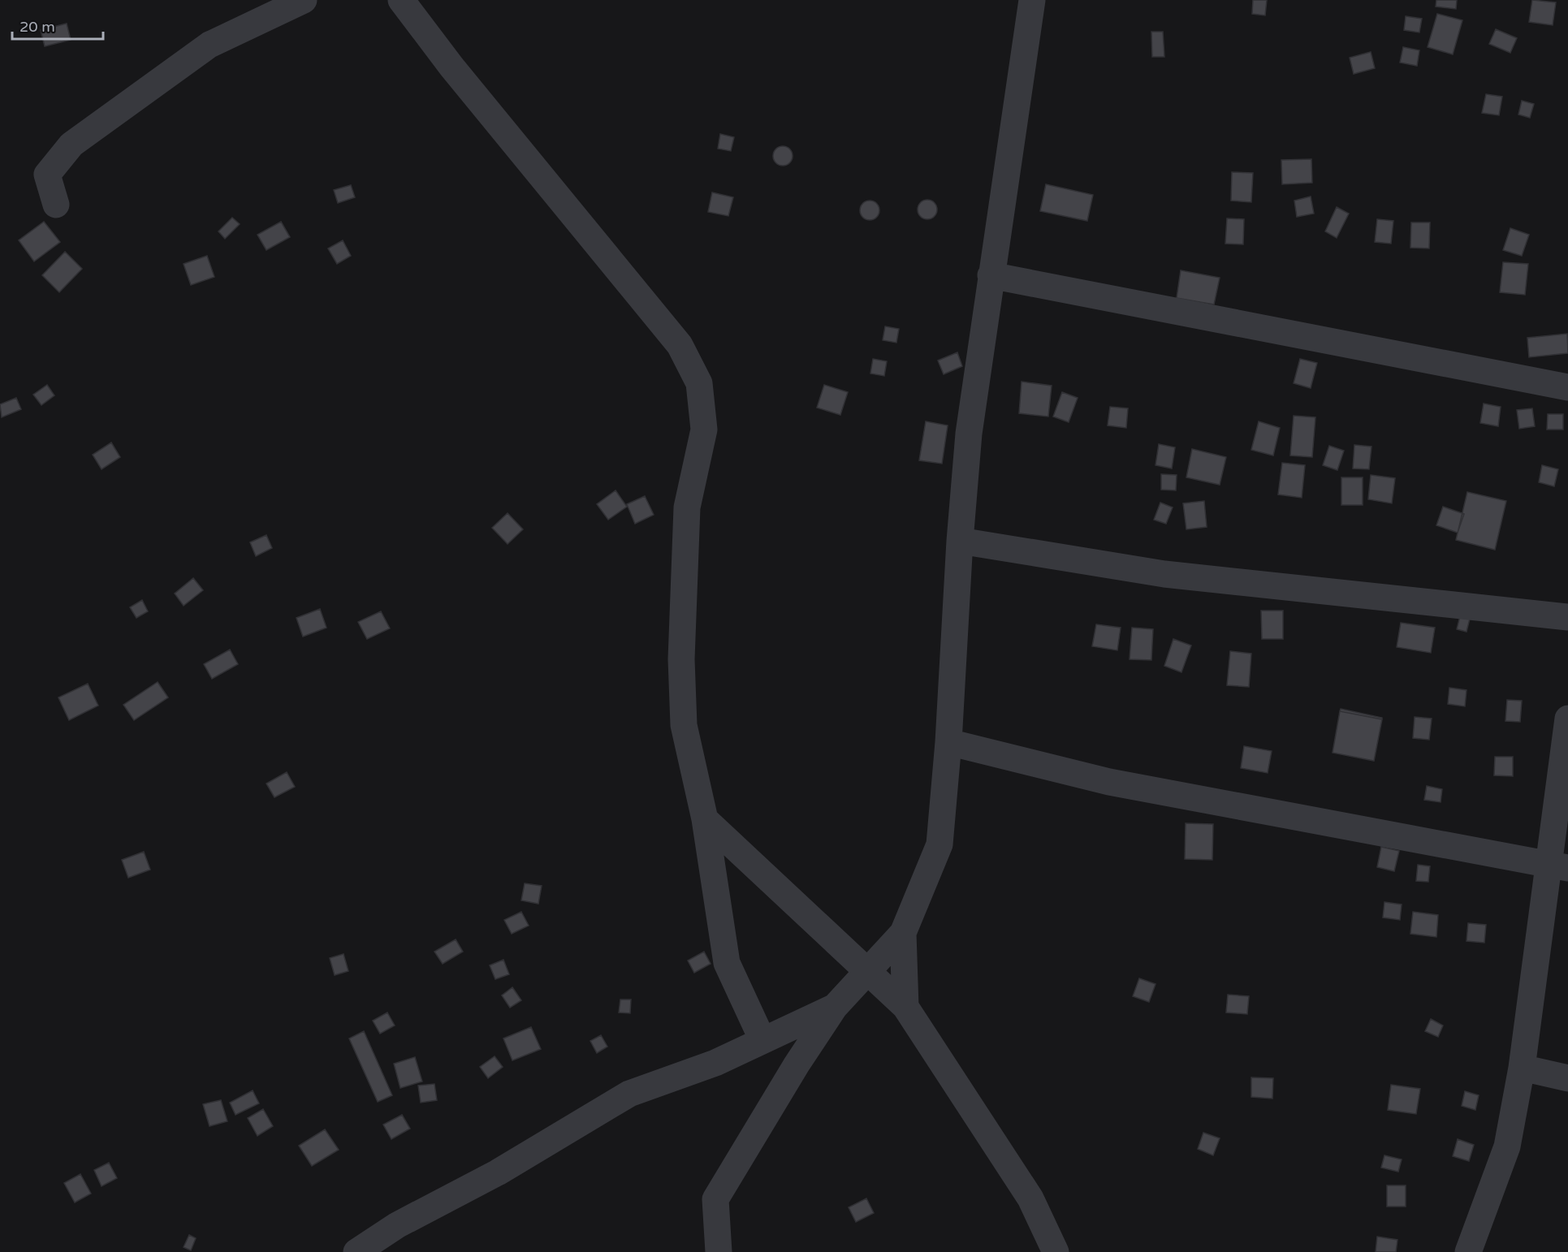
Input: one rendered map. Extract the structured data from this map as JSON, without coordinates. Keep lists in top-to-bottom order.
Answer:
{
  "scale_bar": "20 m"
}
